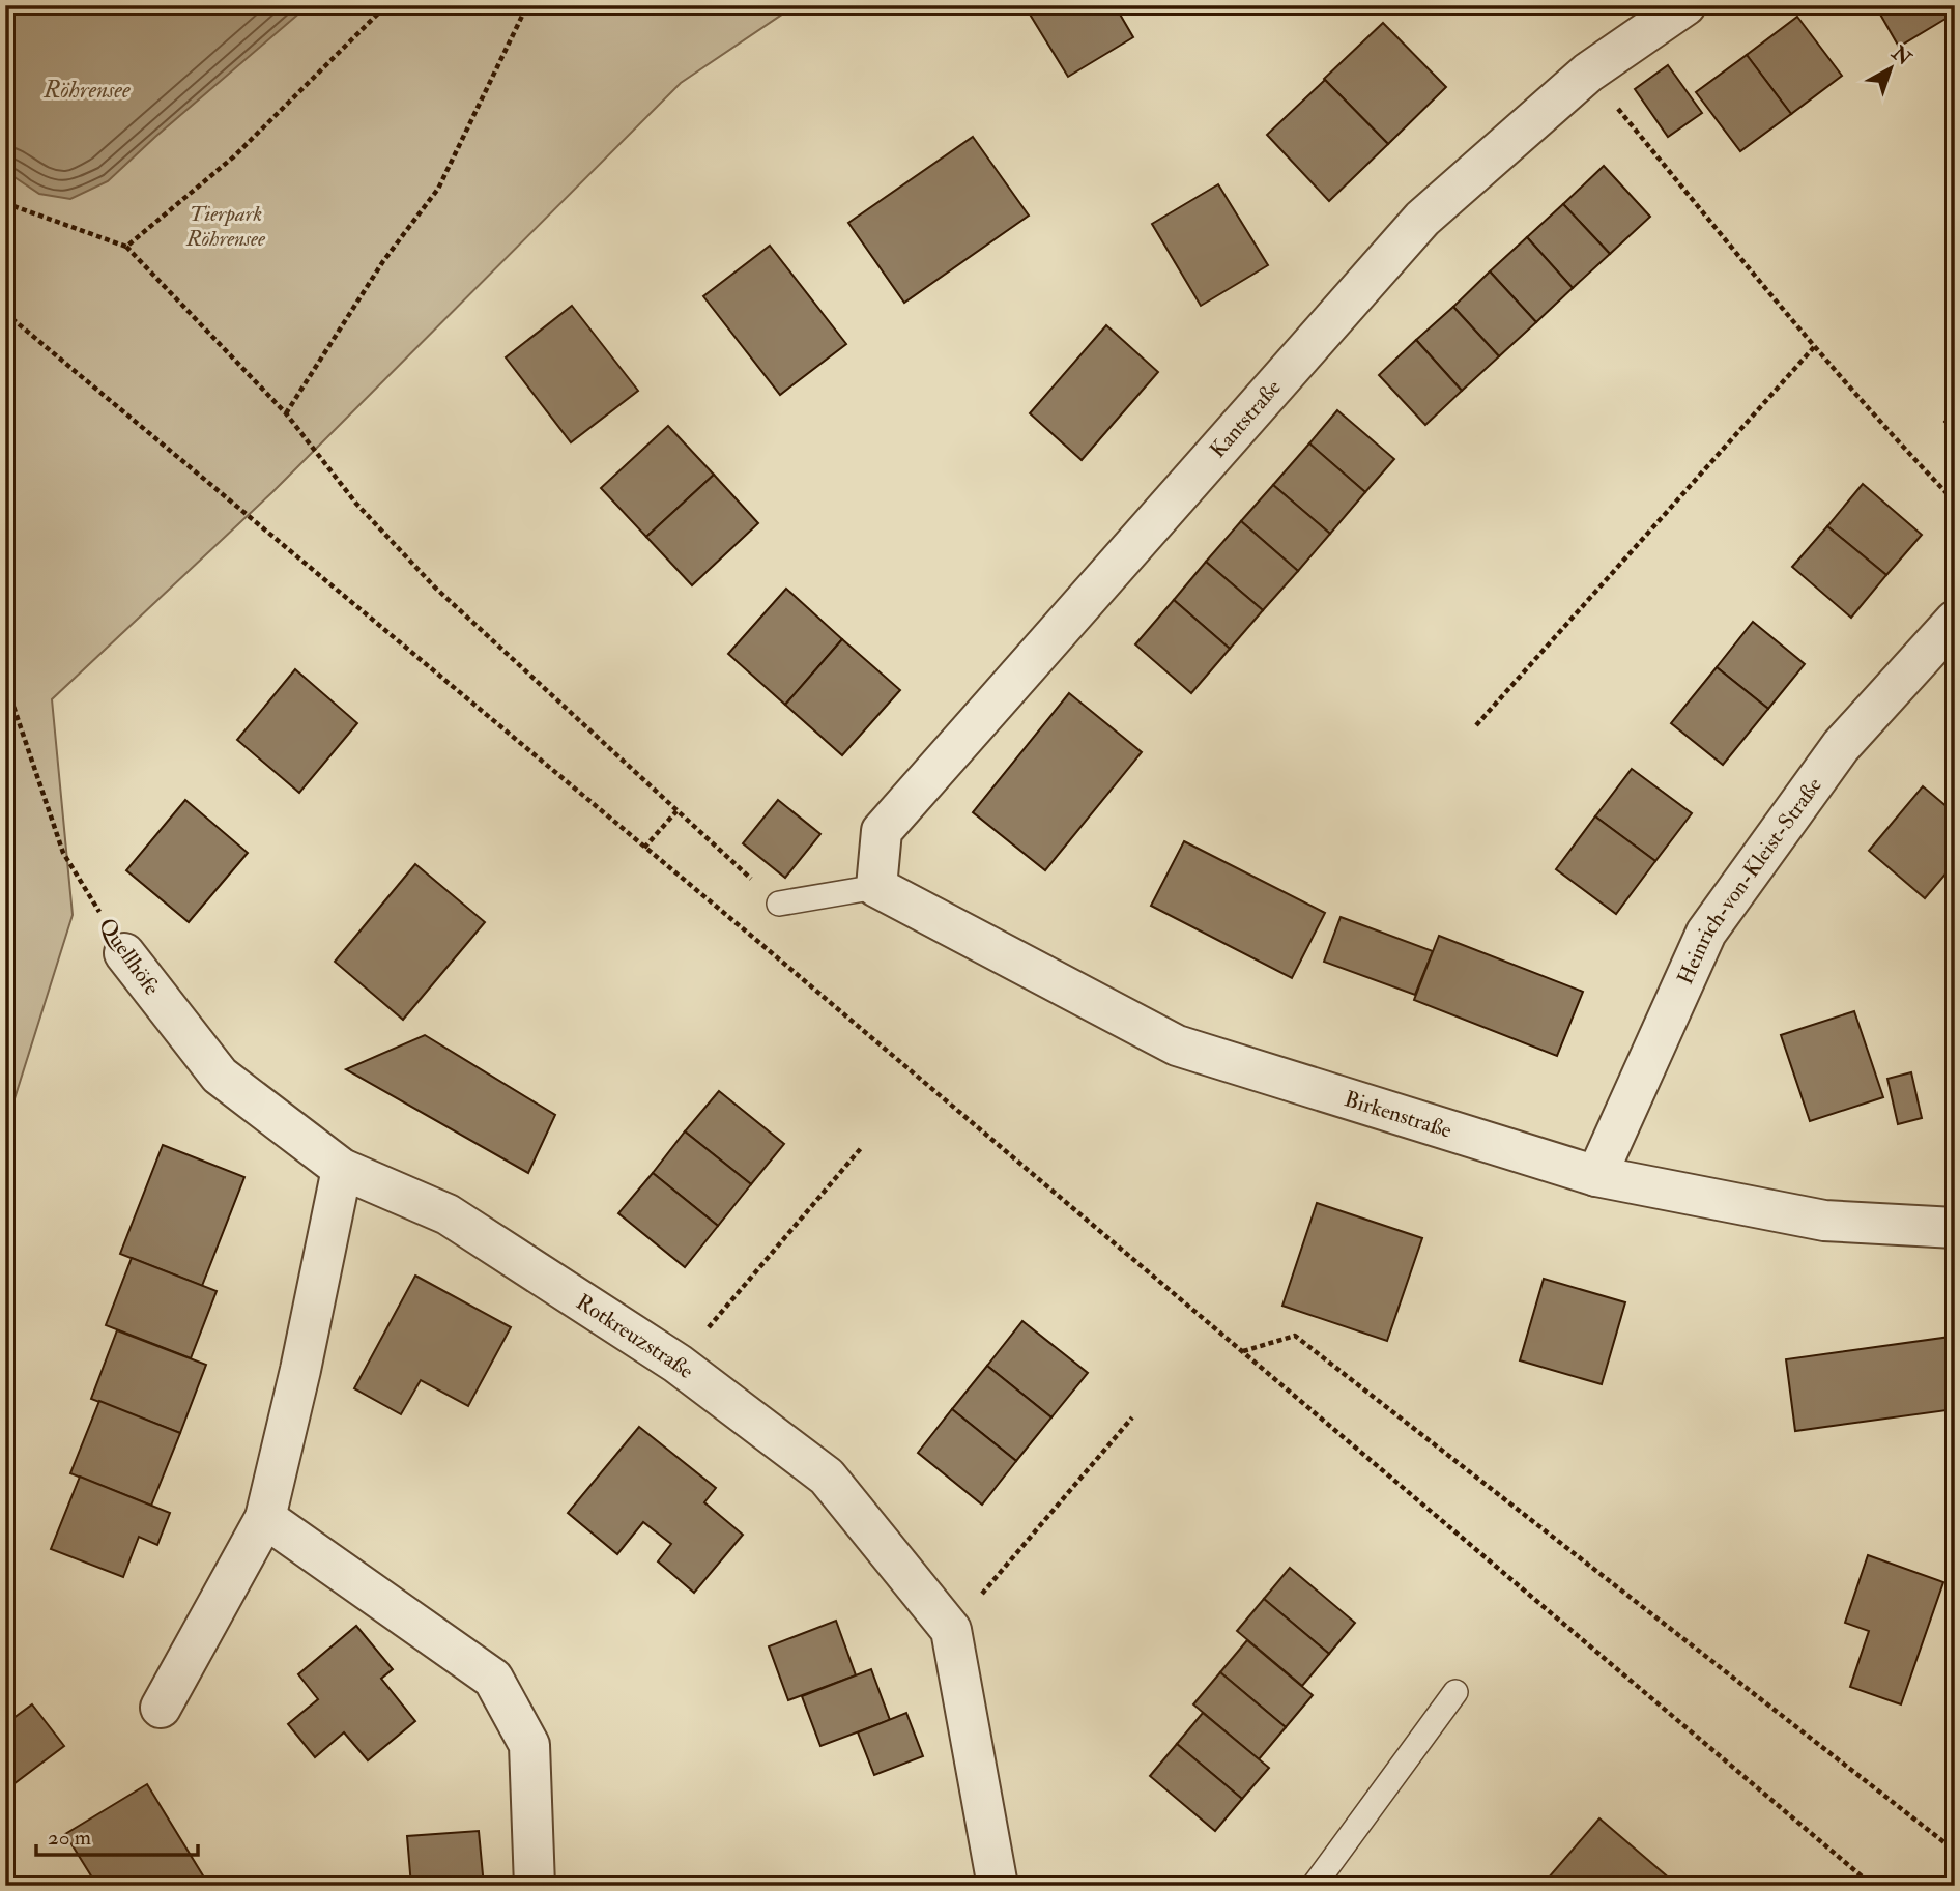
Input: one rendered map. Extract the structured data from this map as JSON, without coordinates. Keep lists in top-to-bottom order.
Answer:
{
  "streets": {
    "street": [
      "Kantstraße",
      "Heinrich-von-Kleist-Straße",
      "Quellhöfe",
      "Birkenstraße",
      "Rotkreuzstraße"
    ]
  },
  "crossings": [
    ["Kantstraße", "Birkenstraße"],
    ["Heinrich-von-Kleist-Straße", "Birkenstraße"],
    ["Quellhöfe", "Rotkreuzstraße"]
  ],
  "water": ["Röhrensee"],
  "parks": ["Tierpark Röhrensee"],
  "scale_bar": "20 m",
  "north": "top right"
}
